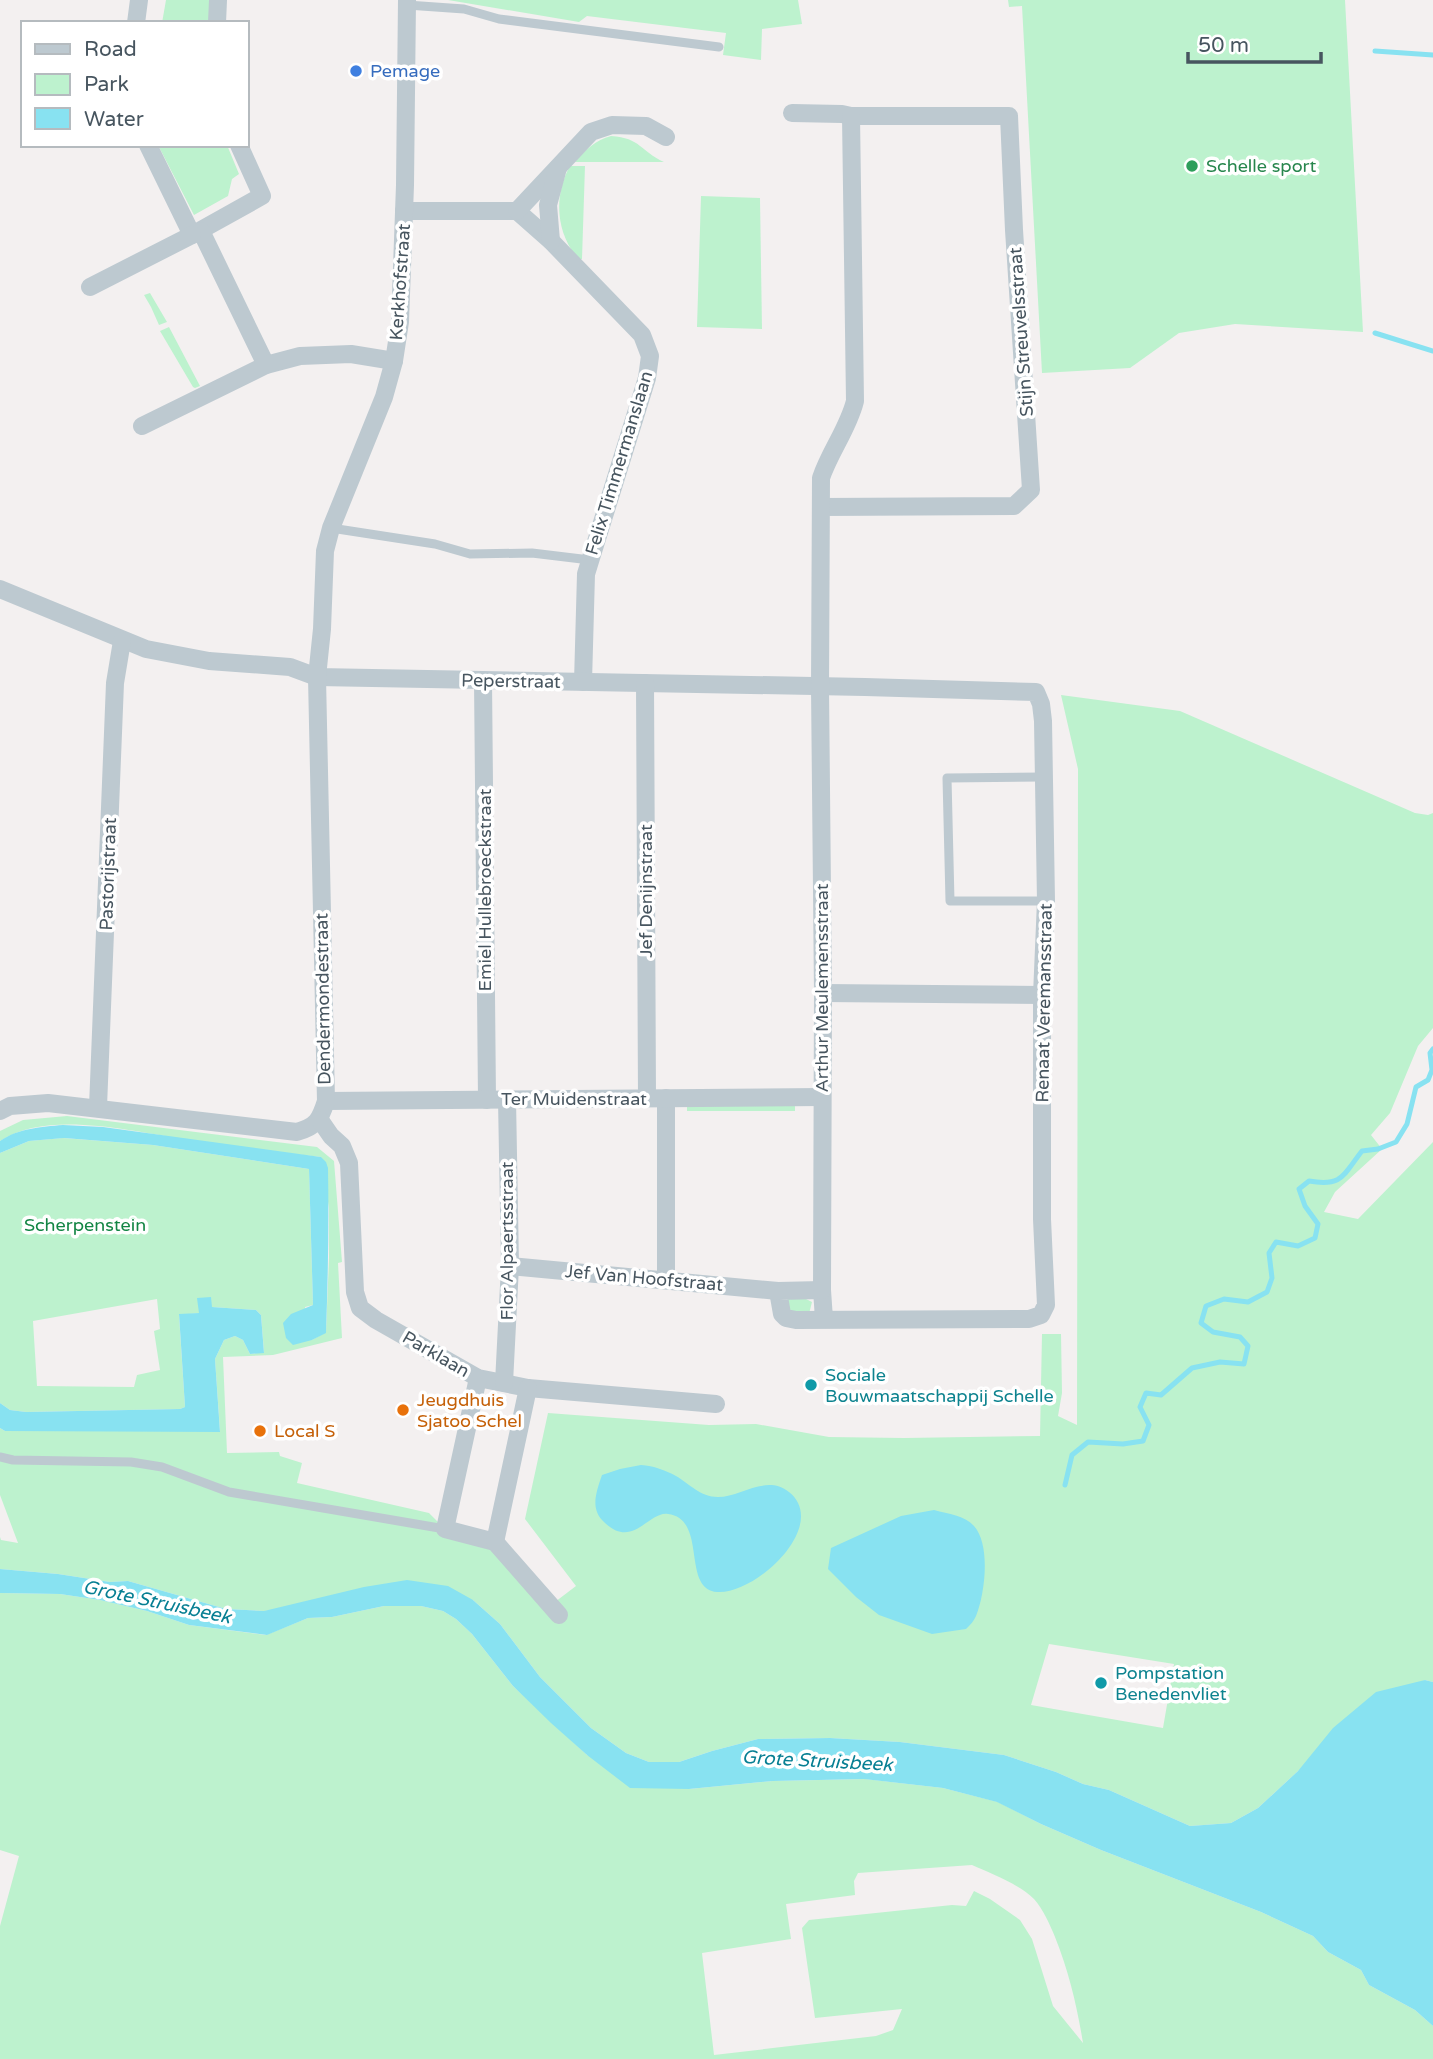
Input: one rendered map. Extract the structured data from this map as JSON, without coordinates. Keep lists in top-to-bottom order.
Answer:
{
  "streets": {
    "street": [
      "Kerkhofstraat",
      "Stijn Streuvelsstraat",
      "Felix Timmermanslaan",
      "Peperstraat",
      "Pastorijstraat",
      "Emiel Hullebroeckstraat",
      "Jef Denijnstraat",
      "Arthur Meulemensstraat",
      "Dendermondestraat",
      "Renaat Veremansstraat",
      "Ter Muidenstraat",
      "Flor Alpaertsstraat",
      "Jef Van Hoofstraat",
      "Parklaan"
    ]
  },
  "crossings": [
    ["Kerkhofstraat", "Peperstraat"],
    ["Kerkhofstraat", "Dendermondestraat"],
    ["Felix Timmermanslaan", "Peperstraat"],
    ["Peperstraat", "Pastorijstraat"],
    ["Peperstraat", "Emiel Hullebroeckstraat"],
    ["Peperstraat", "Jef Denijnstraat"],
    ["Peperstraat", "Arthur Meulemensstraat"],
    ["Peperstraat", "Dendermondestraat"],
    ["Peperstraat", "Renaat Veremansstraat"],
    ["Emiel Hullebroeckstraat", "Ter Muidenstraat"],
    ["Jef Denijnstraat", "Ter Muidenstraat"],
    ["Arthur Meulemensstraat", "Ter Muidenstraat"],
    ["Arthur Meulemensstraat", "Jef Van Hoofstraat"],
    ["Dendermondestraat", "Ter Muidenstraat"],
    ["Dendermondestraat", "Parklaan"],
    ["Ter Muidenstraat", "Flor Alpaertsstraat"],
    ["Flor Alpaertsstraat", "Jef Van Hoofstraat"],
    ["Flor Alpaertsstraat", "Parklaan"]
  ],
  "water": ["Grote Struisbeek"],
  "parks": ["Scherpenstein"],
  "places": [
    "Pemage",
    "Schelle sport",
    "Sociale Bouwmaatschappij Schelle",
    "Jeugdhuis Sjatoo Schel",
    "Local S",
    "Pompstation Benedenvliet"
  ],
  "legend": ["Road", "Park", "Water"],
  "scale_bar": "50 m"
}
